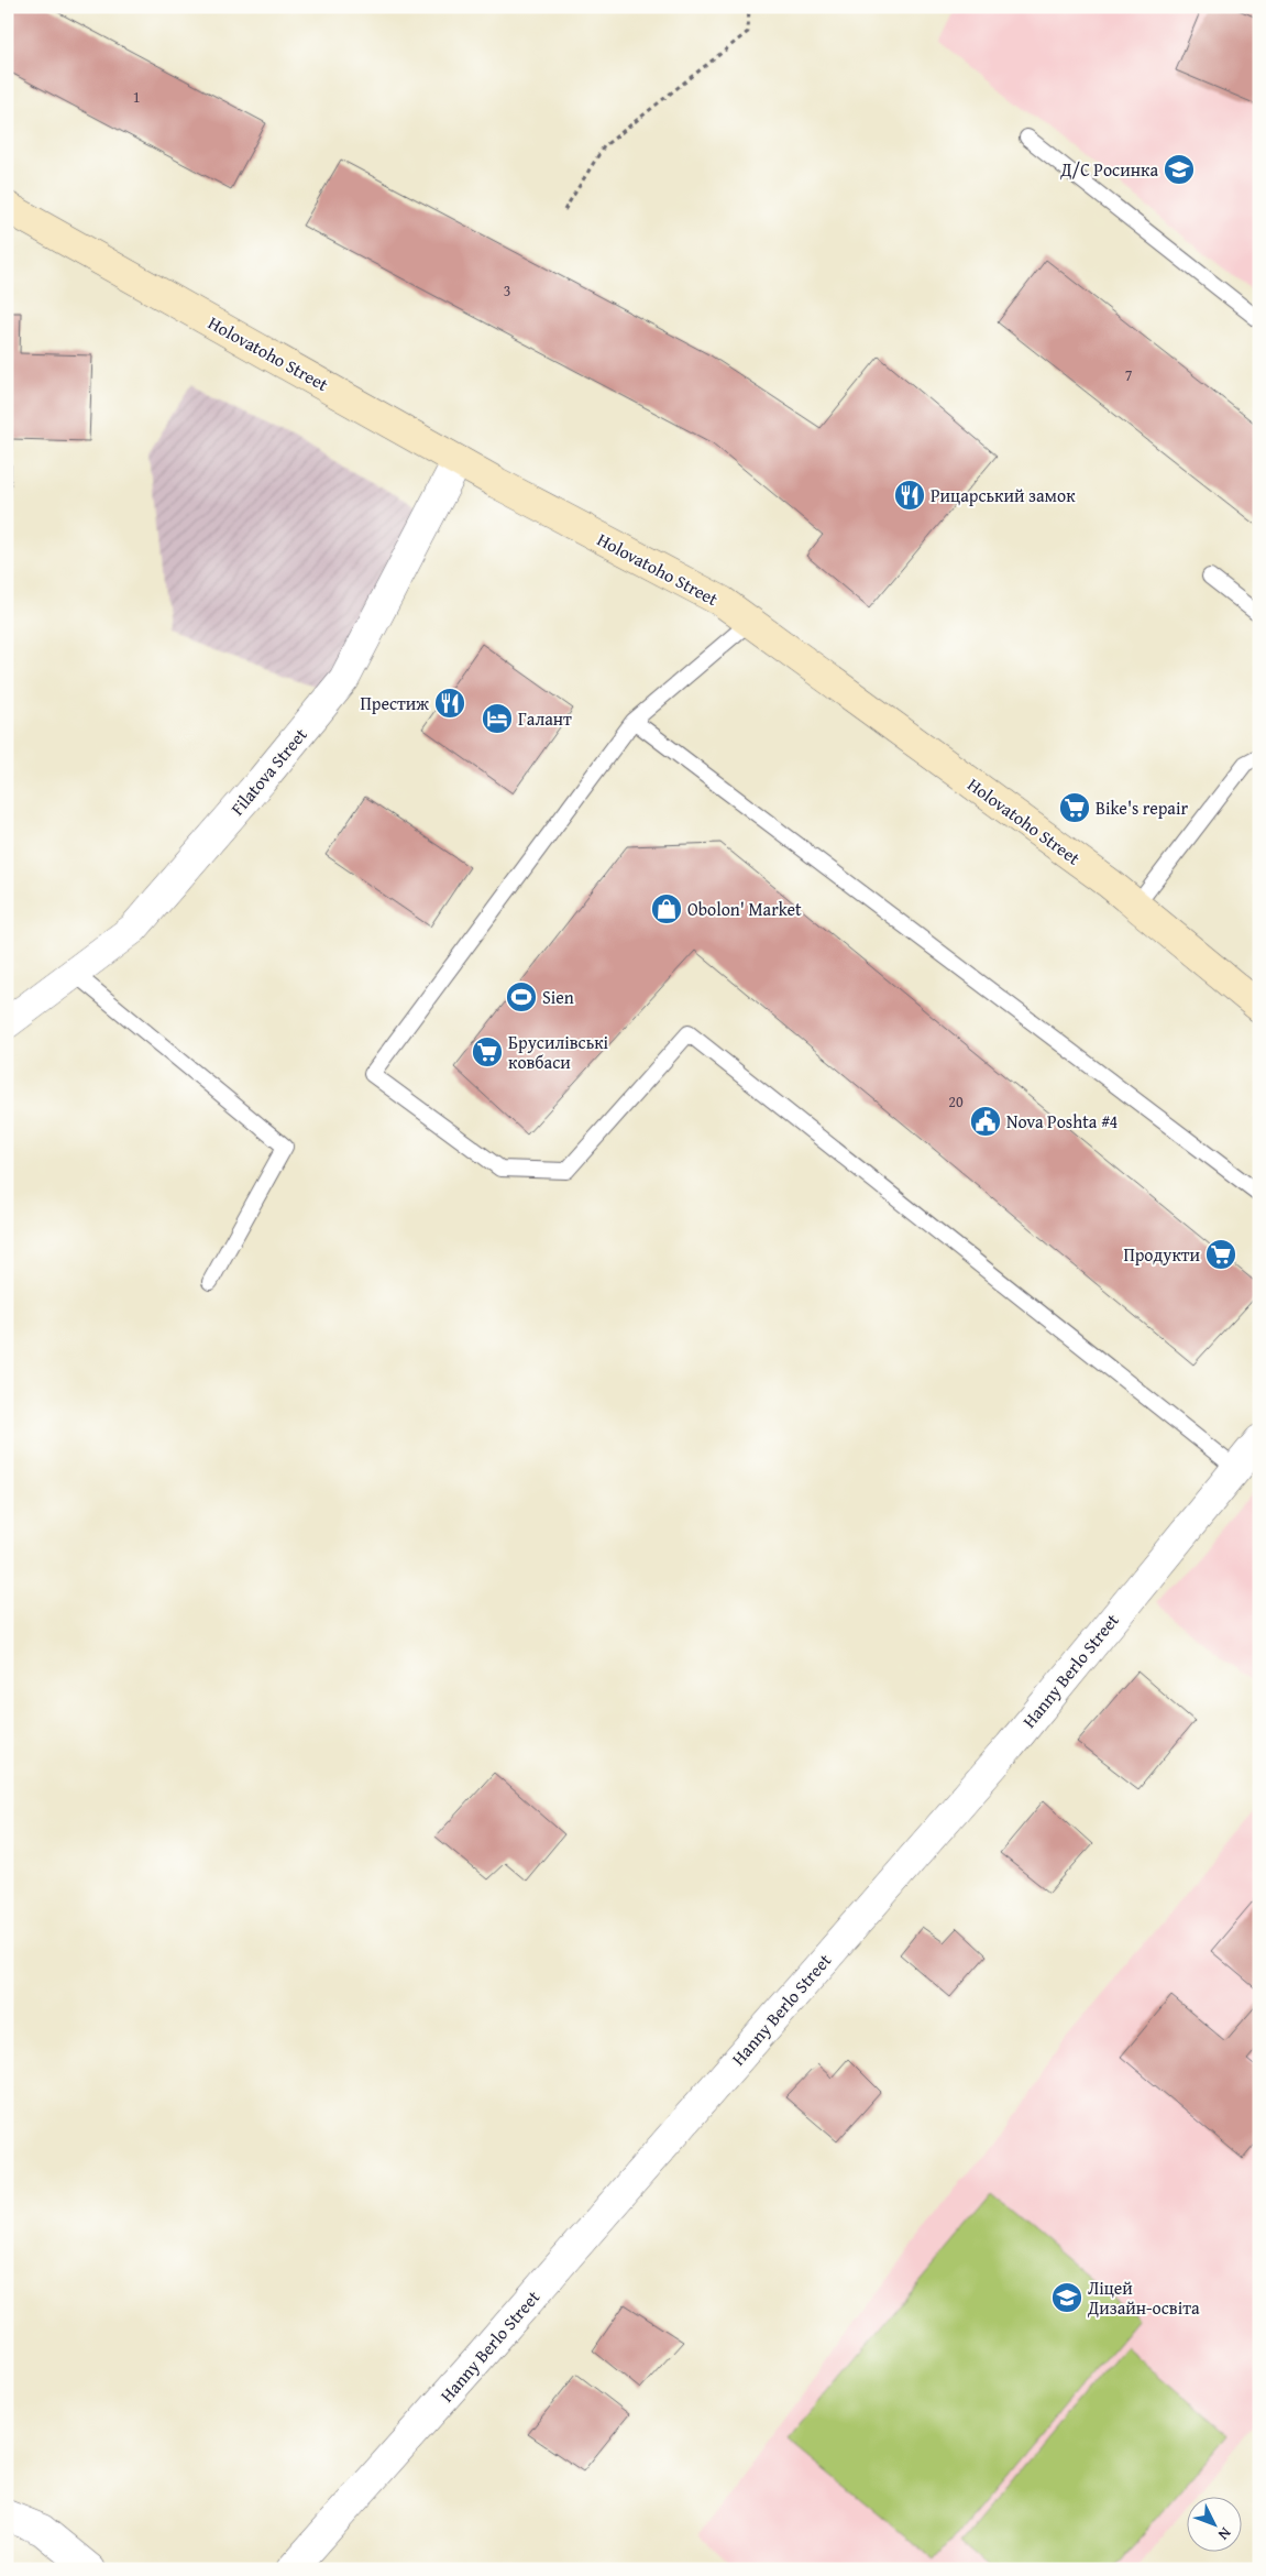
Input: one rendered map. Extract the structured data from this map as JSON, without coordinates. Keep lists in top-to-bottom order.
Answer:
{
  "streets": {
    "main road": ["Holovatoho Street"],
    "street": ["Filatova Street", "Hanny Berlo Street"]
  },
  "crossings": [
    ["Holovatoho Street", "Filatova Street"]
  ],
  "places": {
    "school or university": ["Д/С Росинка", "Ліцей Дизайн-освіта"],
    "restaurant": ["Рицарський замок", "Престиж"],
    "hotel": ["Галант"],
    "supermarket": ["Bike's repair", "Брусилівські ковбаси", "Продукти"],
    "shop": ["Obolon' Market"],
    "sports": ["Sien"],
    "public building": ["Nova Poshta #4"]
  },
  "house_numbers": [
    "1",
    "3",
    "7",
    "20"
  ],
  "north": "bottom right"
}
